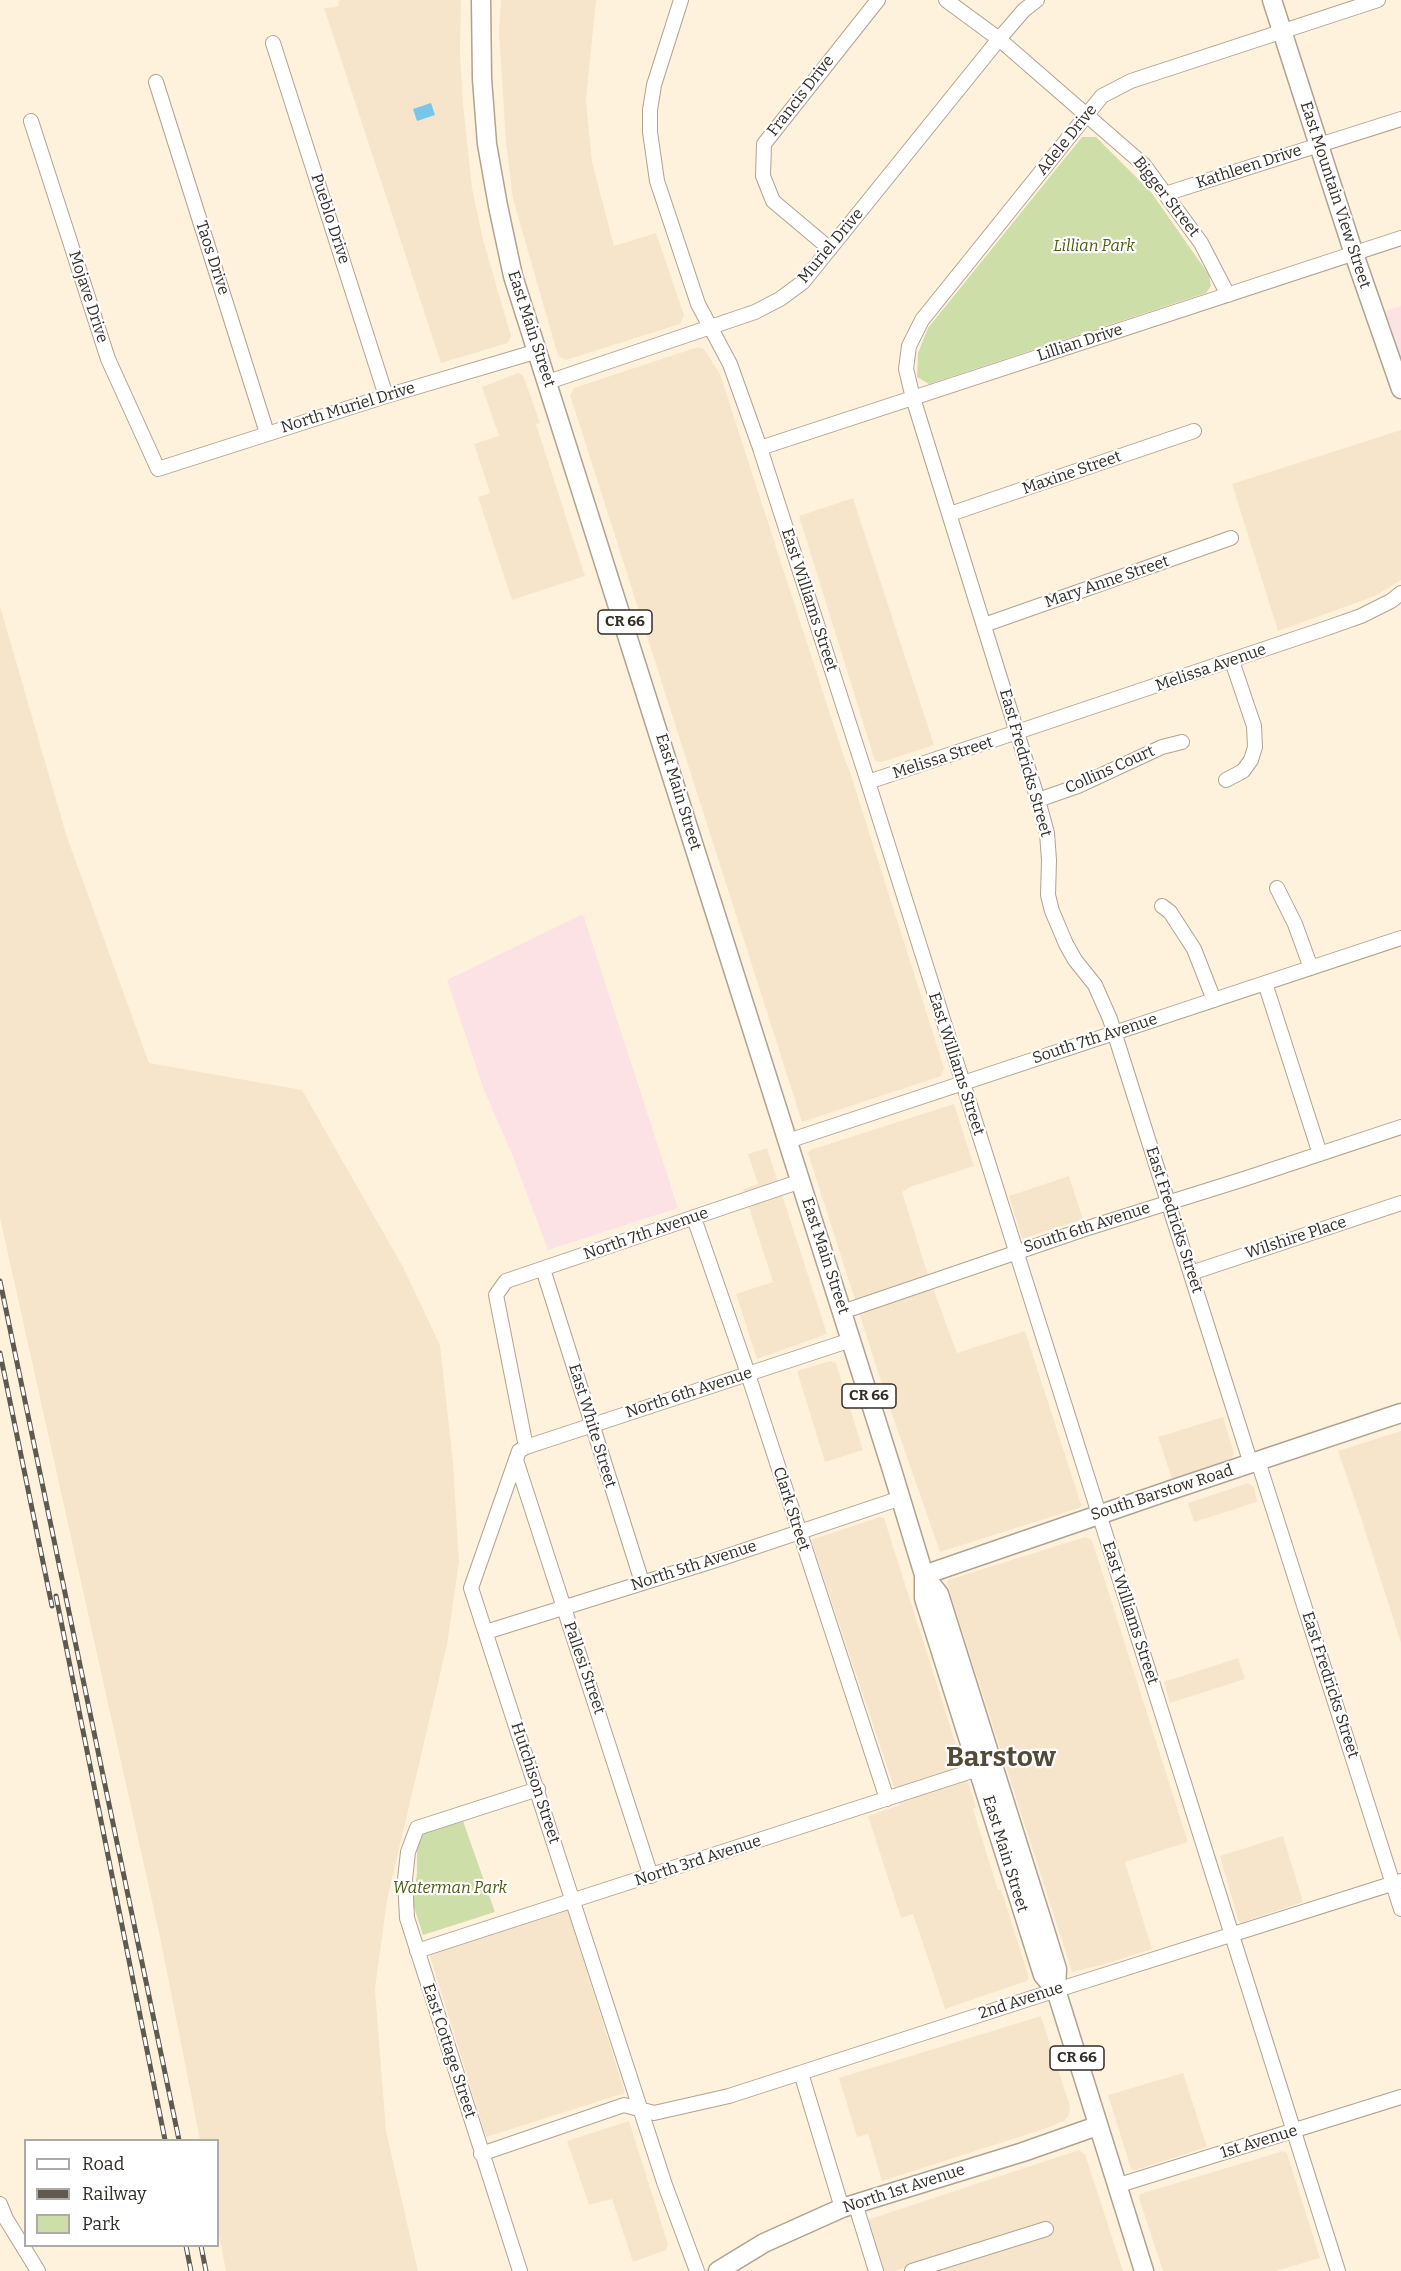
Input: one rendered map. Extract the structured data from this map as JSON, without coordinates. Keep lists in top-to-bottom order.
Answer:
{
  "streets": {
    "main road": [
      "East Mountain View Street",
      "East Main Street",
      "CR 66",
      "South Barstow Road",
      "North 1st Avenue"
    ],
    "street": [
      "Francis Drive",
      "Adele Drive",
      "Kathleen Drive",
      "Bigger Street",
      "Pueblo Drive",
      "Muriel Drive",
      "Taos Drive",
      "Mojave Drive",
      "Lillian Drive",
      "North Muriel Drive",
      "Maxine Street",
      "Mary Anne Street",
      "East Williams Street",
      "Melissa Avenue",
      "Melissa Street",
      "East Fredricks Street",
      "Collins Court",
      "South 7th Avenue",
      "South 6th Avenue",
      "North 7th Avenue",
      "Wilshire Place",
      "North 6th Avenue",
      "East White Street",
      "Clark Street",
      "North 5th Avenue",
      "Pallesi Street",
      "Hutchison Street",
      "North 3rd Avenue",
      "2nd Avenue",
      "East Cottage Street",
      "1st Avenue"
    ]
  },
  "crossings": [
    ["Francis Drive", "Muriel Drive"],
    ["Adele Drive", "East Mountain View Street"],
    ["Adele Drive", "Bigger Street"],
    ["Adele Drive", "Lillian Drive"],
    ["Adele Drive", "East Fredricks Street"],
    ["Kathleen Drive", "East Mountain View Street"],
    ["Kathleen Drive", "Bigger Street"],
    ["East Mountain View Street", "Lillian Drive"],
    ["Bigger Street", "Muriel Drive"],
    ["Bigger Street", "Lillian Drive"],
    ["Pueblo Drive", "North Muriel Drive"],
    ["Muriel Drive", "East Main Street"],
    ["Muriel Drive", "East Williams Street"],
    ["Taos Drive", "North Muriel Drive"],
    ["Mojave Drive", "North Muriel Drive"],
    ["East Main Street", "North Muriel Drive"],
    ["East Main Street", "CR 66"],
    ["East Main Street", "South 7th Avenue"],
    ["East Main Street", "South 6th Avenue"],
    ["East Main Street", "North 7th Avenue"],
    ["East Main Street", "North 6th Avenue"],
    ["East Main Street", "South Barstow Road"],
    ["East Main Street", "North 5th Avenue"],
    ["East Main Street", "North 3rd Avenue"],
    ["East Main Street", "2nd Avenue"],
    ["East Main Street", "North 1st Avenue"],
    ["Lillian Drive", "East Williams Street"],
    ["Lillian Drive", "East Fredricks Street"],
    ["Maxine Street", "East Fredricks Street"],
    ["Mary Anne Street", "East Fredricks Street"],
    ["East Williams Street", "Melissa Street"],
    ["East Williams Street", "South 7th Avenue"],
    ["East Williams Street", "South 6th Avenue"],
    ["East Williams Street", "South Barstow Road"],
    ["East Williams Street", "2nd Avenue"],
    ["East Williams Street", "1st Avenue"],
    ["CR 66", "1st Avenue"],
    ["CR 66", "North 1st Avenue"],
    ["Melissa Avenue", "Melissa Street"],
    ["Melissa Avenue", "East Fredricks Street"],
    ["Melissa Street", "East Fredricks Street"],
    ["East Fredricks Street", "Collins Court"],
    ["East Fredricks Street", "South 7th Avenue"],
    ["East Fredricks Street", "South 6th Avenue"],
    ["East Fredricks Street", "Wilshire Place"],
    ["East Fredricks Street", "South Barstow Road"],
    ["East Fredricks Street", "2nd Avenue"],
    ["North 7th Avenue", "North 6th Avenue"],
    ["North 7th Avenue", "East White Street"],
    ["North 7th Avenue", "Clark Street"],
    ["North 7th Avenue", "Hutchison Street"],
    ["North 6th Avenue", "East White Street"],
    ["North 6th Avenue", "Clark Street"],
    ["North 6th Avenue", "Hutchison Street"],
    ["East White Street", "North 5th Avenue"],
    ["Clark Street", "North 5th Avenue"],
    ["Clark Street", "North 3rd Avenue"],
    ["North 5th Avenue", "Pallesi Street"],
    ["North 5th Avenue", "Hutchison Street"],
    ["Pallesi Street", "Hutchison Street"],
    ["Pallesi Street", "North 3rd Avenue"],
    ["Hutchison Street", "North 3rd Avenue"],
    ["Hutchison Street", "2nd Avenue"],
    ["Hutchison Street", "East Cottage Street"],
    ["North 3rd Avenue", "East Cottage Street"],
    ["2nd Avenue", "East Cottage Street"]
  ],
  "districts": ["Barstow"],
  "parks": ["Lillian Park", "Waterman Park"],
  "legend": ["Road", "Railway", "Park"]
}
